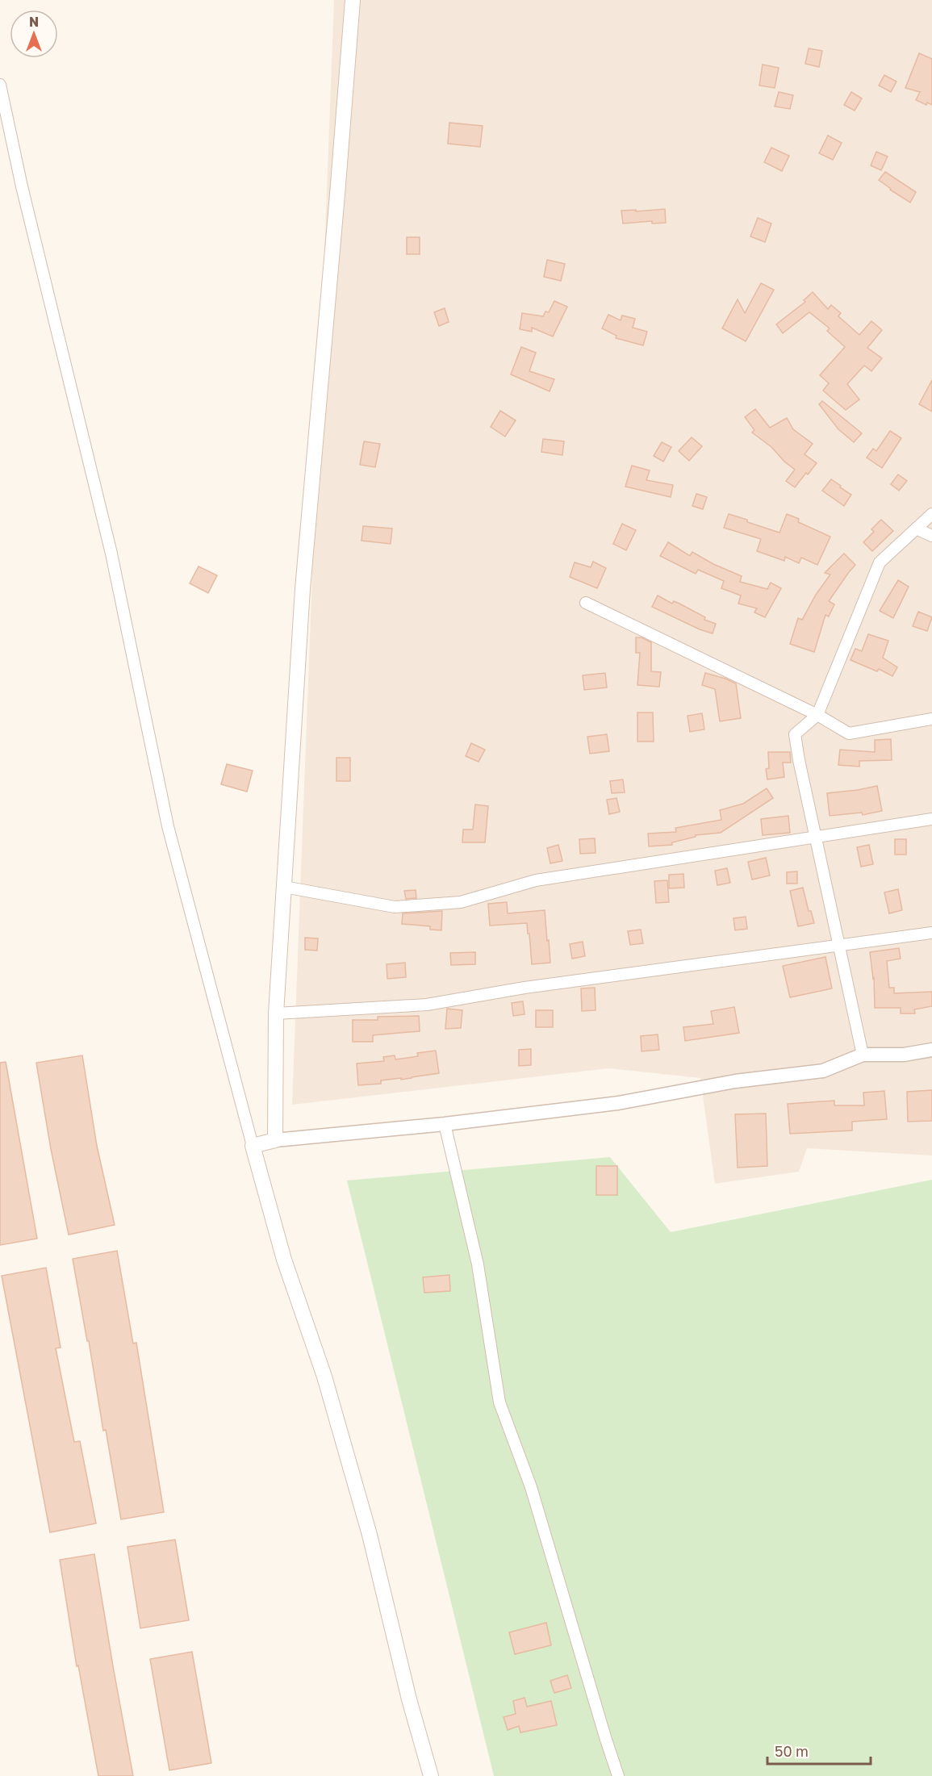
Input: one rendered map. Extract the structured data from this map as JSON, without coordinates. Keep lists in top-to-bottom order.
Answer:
{
  "scale_bar": "50 m",
  "north": "top"
}
